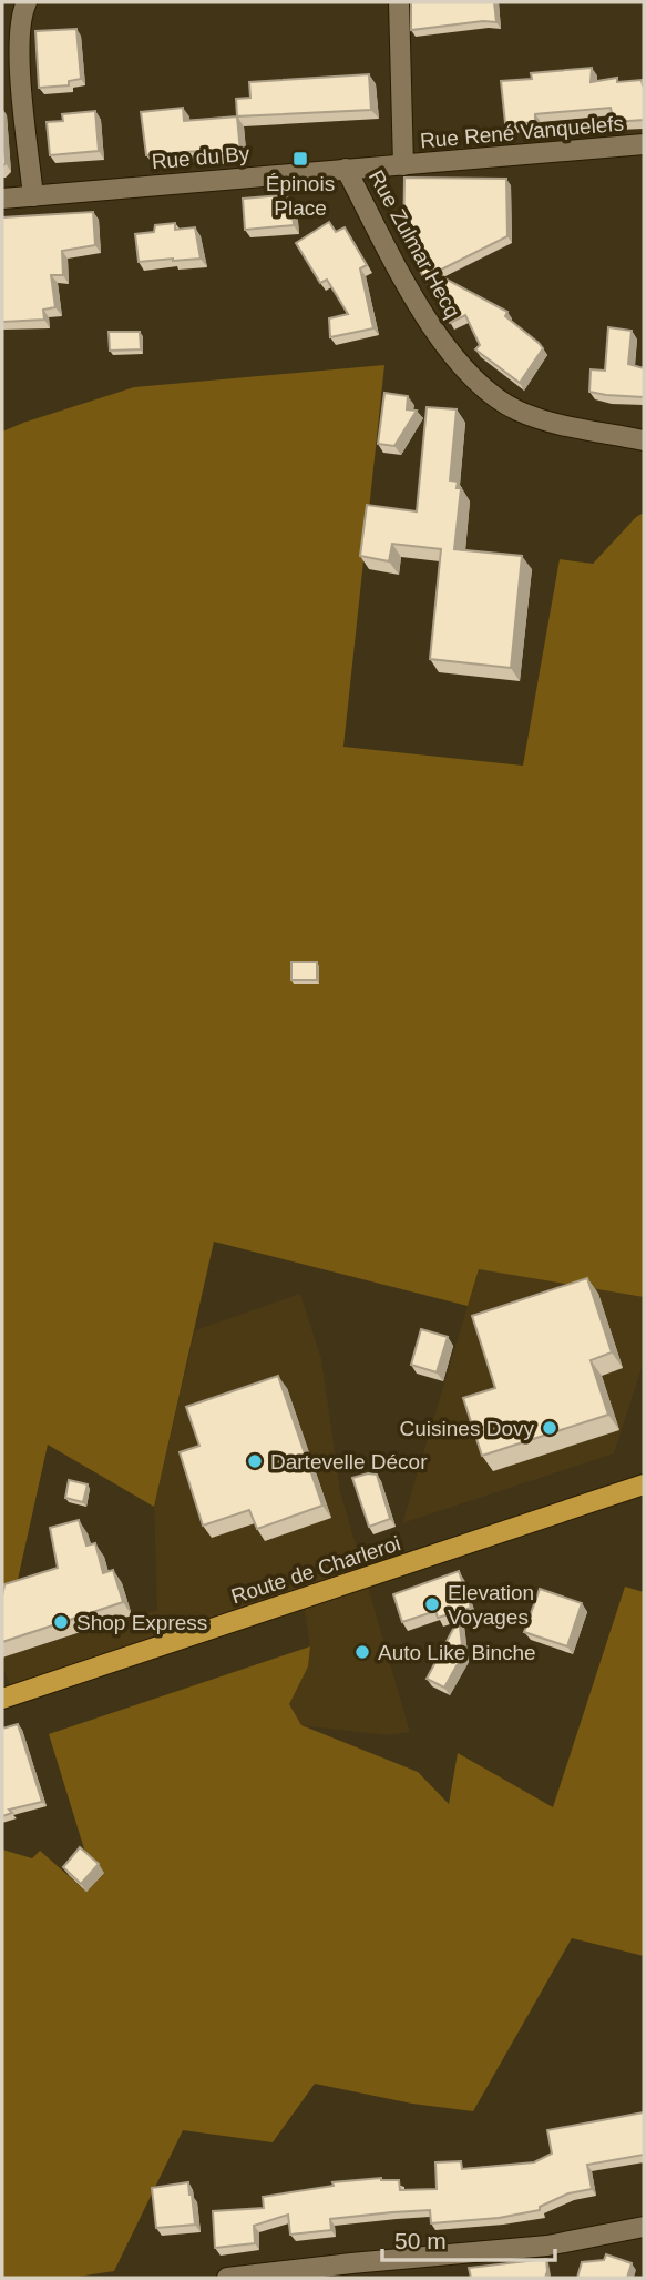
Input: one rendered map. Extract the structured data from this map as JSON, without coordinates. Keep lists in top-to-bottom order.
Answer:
{
  "streets": {
    "main road": ["Route de Charleroi"],
    "street": ["Rue René Vanquelefs", "Rue du By", "Rue Zulmar Hecq"]
  },
  "crossings": [
    ["Rue René Vanquelefs", "Rue du By"],
    ["Rue du By", "Rue Zulmar Hecq"]
  ],
  "places": {
    "transit": ["Épinois Place"],
    "other": [
      "Cuisines Dovy",
      "Dartevelle Décor",
      "Elevation Voyages",
      "Shop Express",
      "Auto Like Binche"
    ]
  },
  "scale_bar": "50 m"
}
